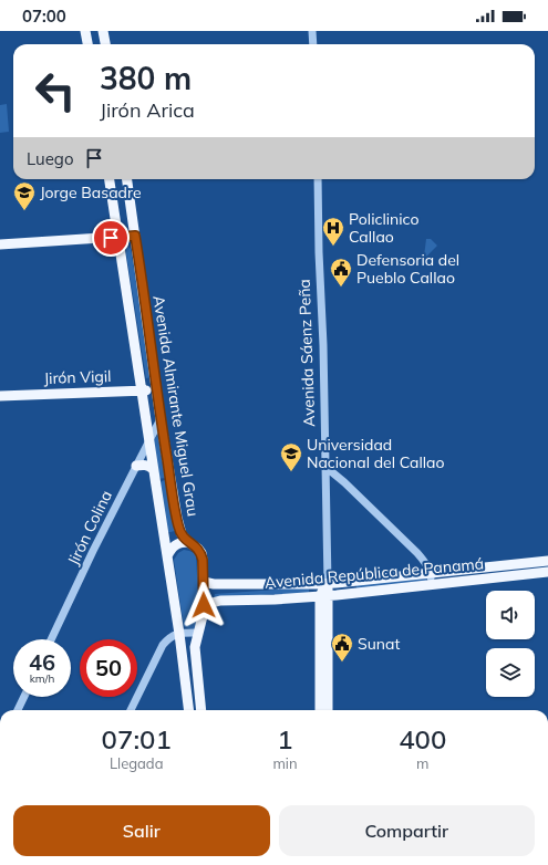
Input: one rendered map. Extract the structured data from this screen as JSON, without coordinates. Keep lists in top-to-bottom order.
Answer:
{
  "streets": {
    "main road": ["Jirón Vigil", "Avenida Almirante Miguel Grau", "Avenida República de Panamá"],
    "street": ["Avenida Sáenz Peña", "Jirón Colina"]
  },
  "crossings": [
    ["Avenida Sáenz Peña", "Avenida República de Panamá"],
    ["Jirón Vigil", "Avenida Almirante Miguel Grau"],
    ["Avenida Almirante Miguel Grau", "Jirón Colina"],
    ["Avenida Almirante Miguel Grau", "Avenida República de Panamá"]
  ],
  "places": {
    "school or university": ["Jorge Basadre", "Universidad Nacional del Callao"],
    "hospital": ["Policlinico Callao"],
    "public building": ["Defensoria del Pueblo Callao", "Sunat"]
  },
  "page": {
    "status": "07:00",
    "turn": ["380 m", "Jirón Arica"],
    "then": "Luego",
    "speed": "46 km/h",
    "limit": "50",
    "eta": [
      "07:01",
      "Llegada",
      "1",
      "min",
      "400",
      "m"
    ],
    "buttons": ["Salir", "Compartir"]
  }
}
